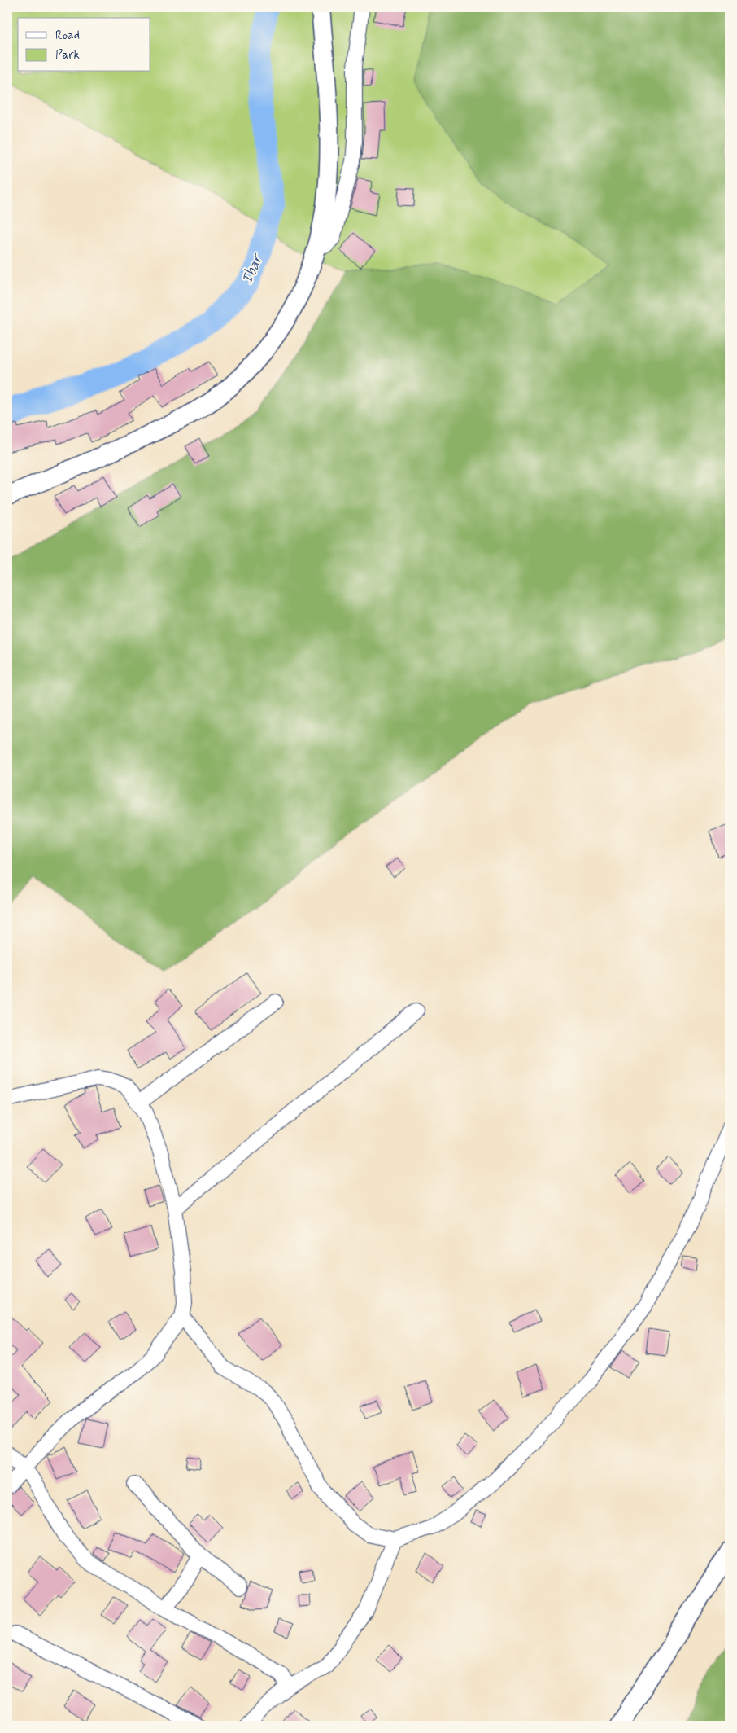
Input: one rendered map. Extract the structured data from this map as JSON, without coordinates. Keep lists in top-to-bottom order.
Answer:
{
  "water": ["Ibar"],
  "legend": ["Road", "Park"]
}
